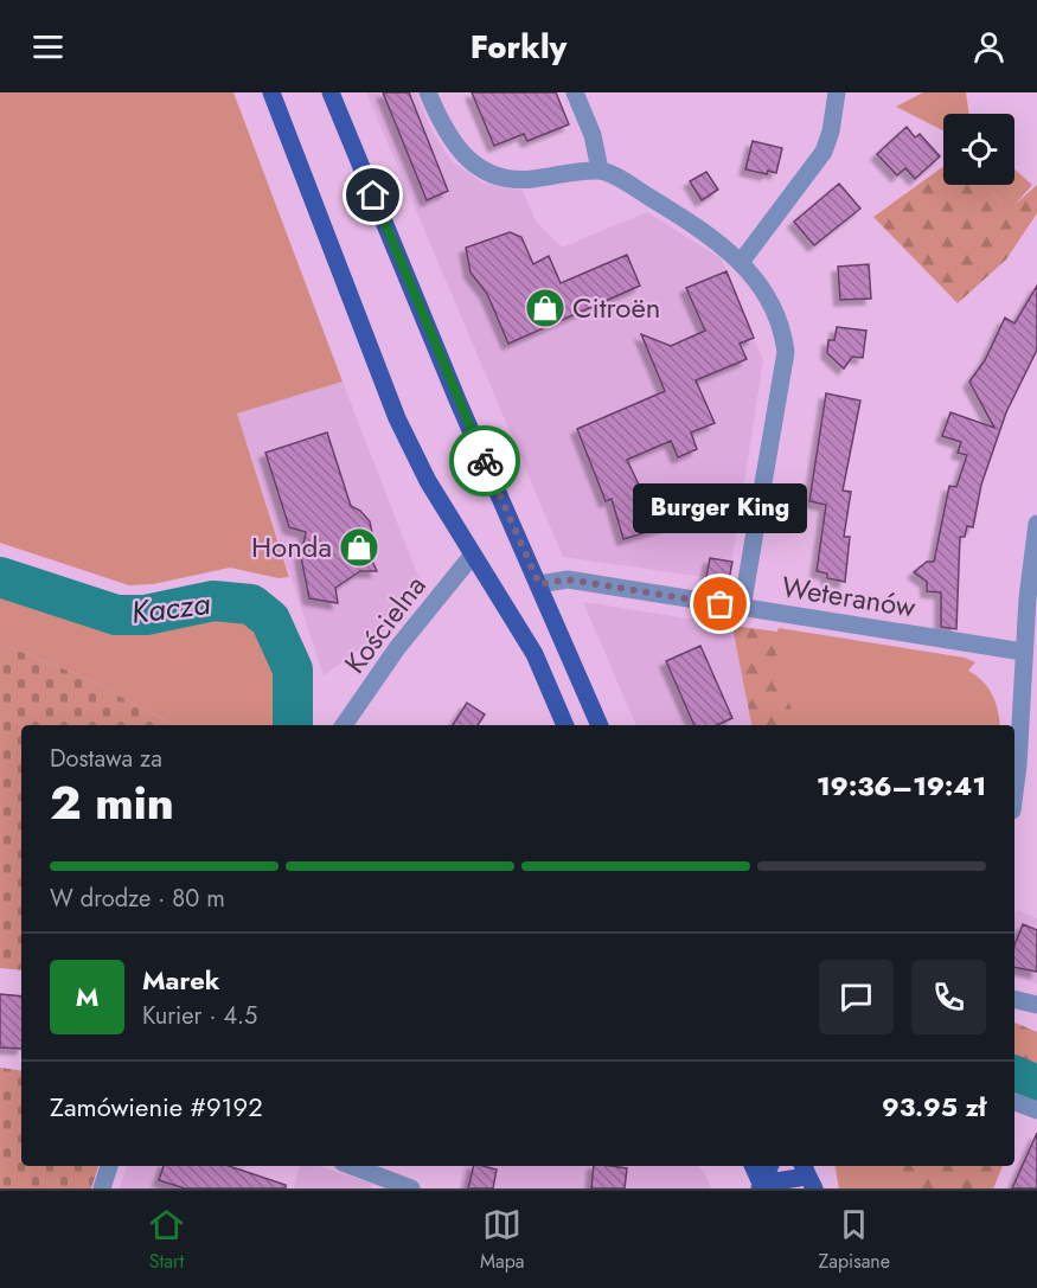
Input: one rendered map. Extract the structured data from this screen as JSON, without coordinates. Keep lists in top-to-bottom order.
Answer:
{
  "streets": {
    "street": ["Weteranów", "Kościelna"]
  },
  "water": ["Kacza"],
  "places": {
    "shop": ["Citroën", "Honda"],
    "other": ["Burger King"]
  },
  "page": {
    "header": "Forkly",
    "bubble": "Burger King",
    "heading": ["2 min", "Dostawa za", "19:36–19:41"],
    "panel": [
      "Marek",
      "Kurier · 4.5",
      "Zamówienie #9192",
      "93.95 zł"
    ],
    "bar": "W drodze · 80 m",
    "round": "M",
    "tabs": ["Start", "Mapa", "Zapisane"]
  }
}
